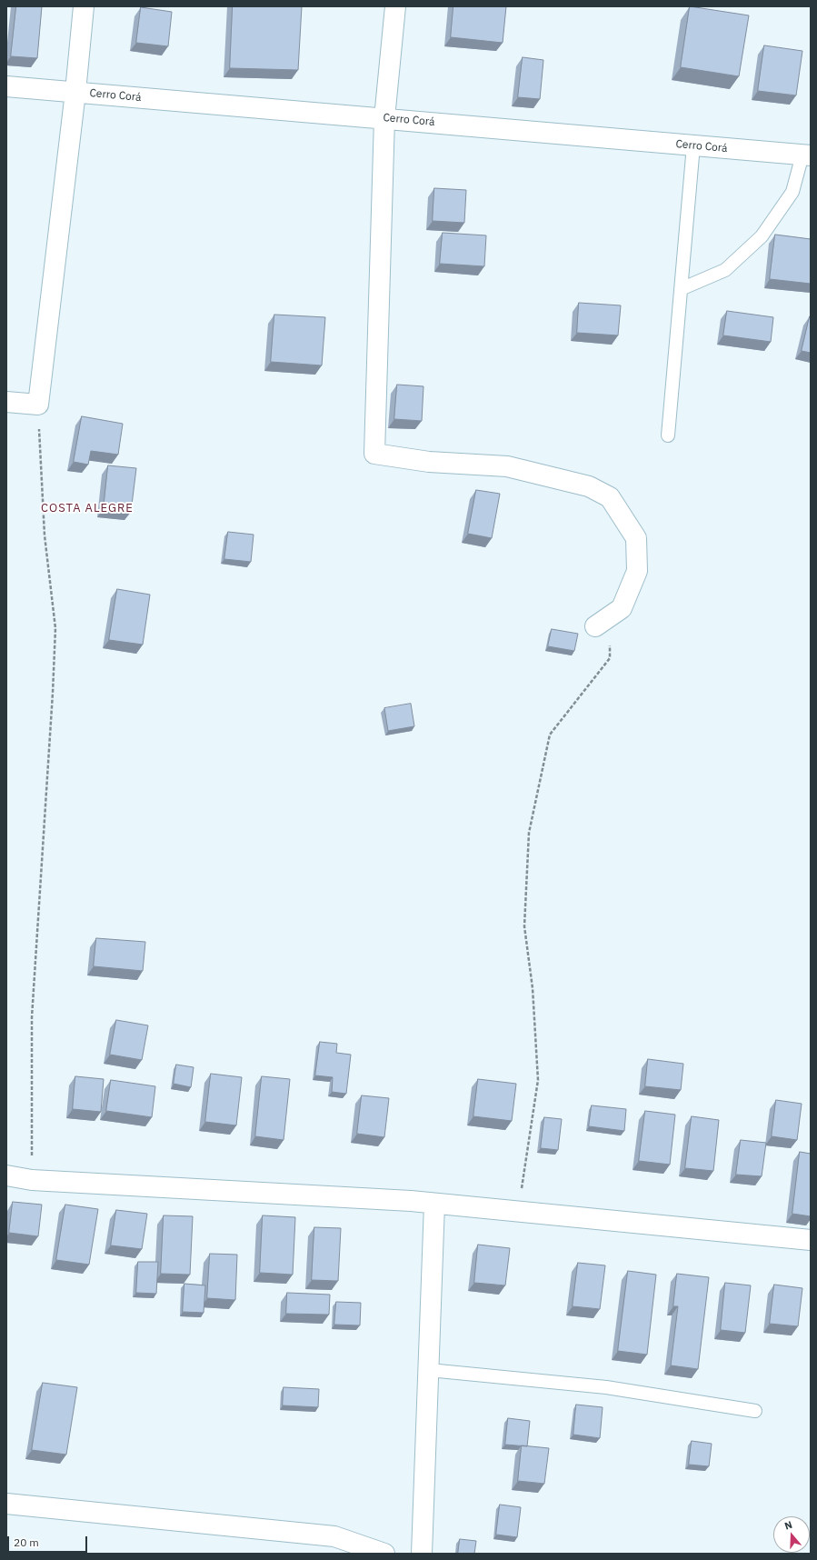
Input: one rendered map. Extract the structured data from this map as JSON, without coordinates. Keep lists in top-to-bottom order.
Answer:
{
  "streets": {
    "street": ["Cerro Corá"]
  },
  "districts": ["COSTA ALEGRE"],
  "scale_bar": "20 m",
  "north": "top"
}
